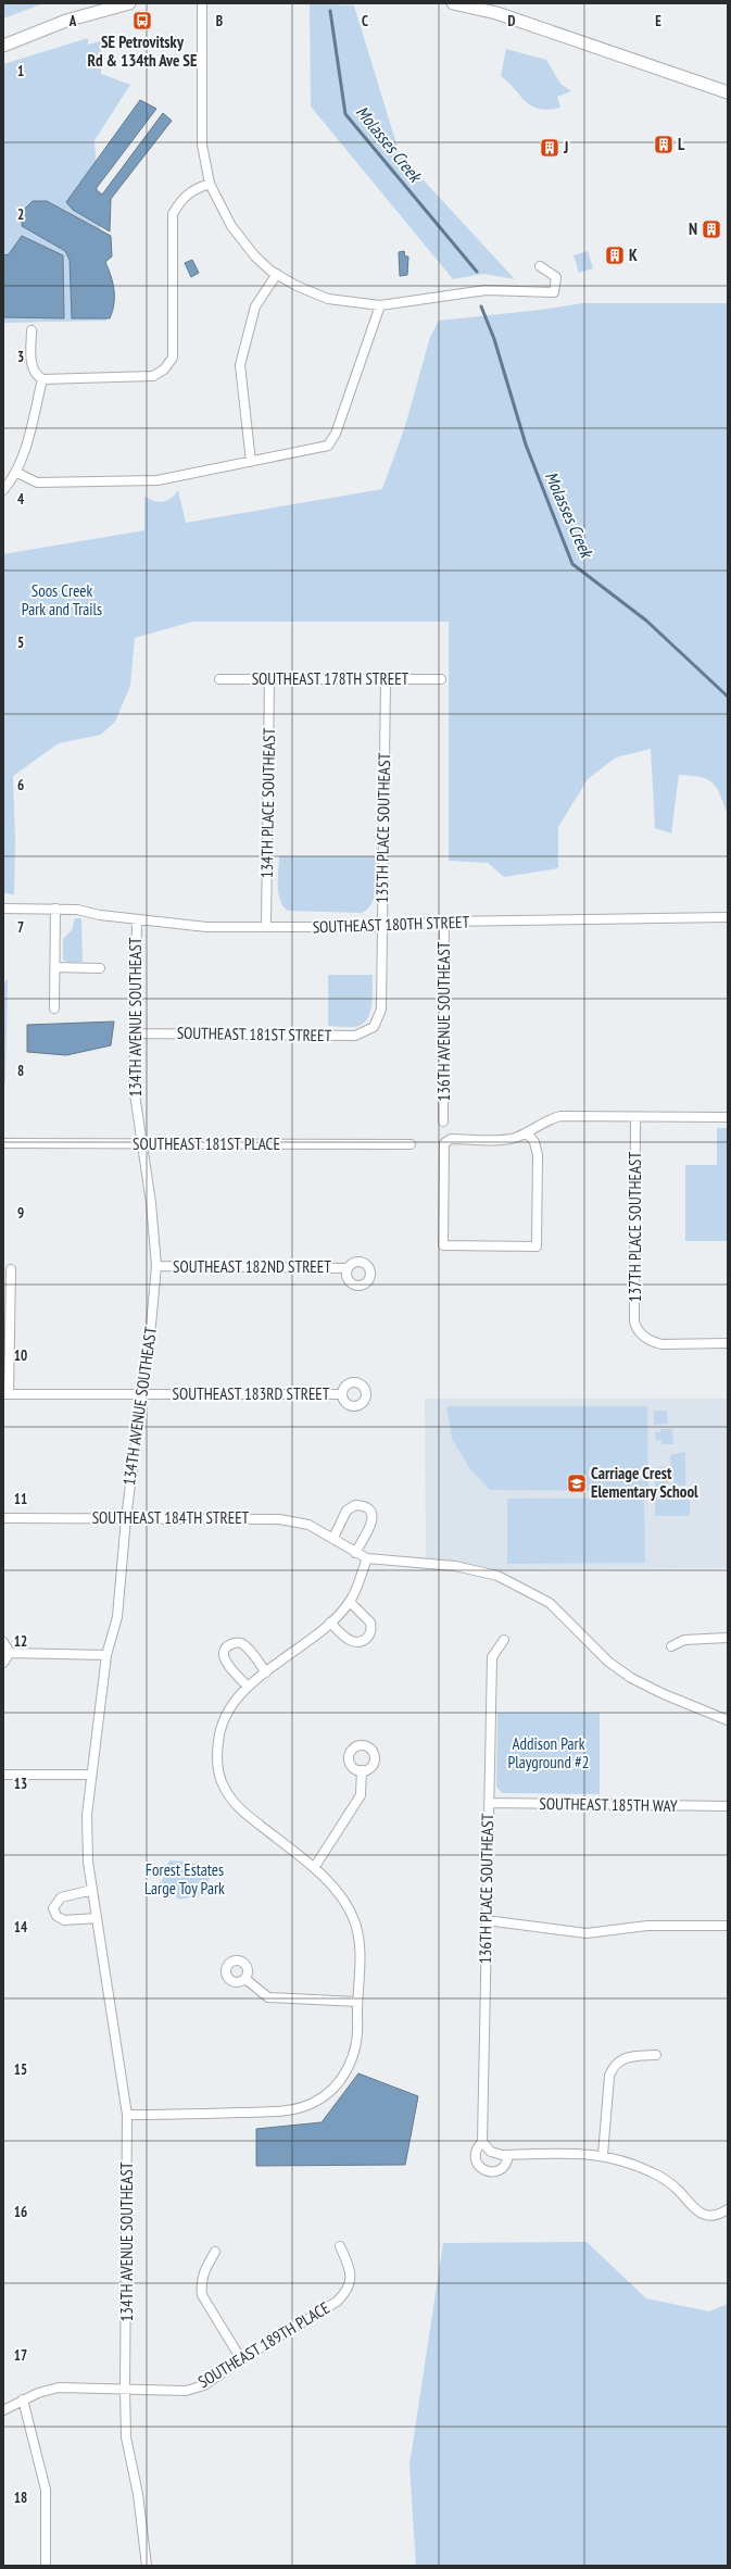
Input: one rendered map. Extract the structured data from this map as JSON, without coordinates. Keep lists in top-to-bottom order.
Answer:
{
  "streets": {
    "street": [
      "SOUTHEAST 178TH STREET",
      "134TH PLACE SOUTHEAST",
      "135TH PLACE SOUTHEAST",
      "SOUTHEAST 180TH STREET",
      "134TH AVENUE SOUTHEAST",
      "136TH AVENUE SOUTHEAST",
      "SOUTHEAST 181ST STREET",
      "SOUTHEAST 181ST PLACE",
      "137TH PLACE SOUTHEAST",
      "SOUTHEAST 182ND STREET",
      "SOUTHEAST 183RD STREET",
      "SOUTHEAST 184TH STREET",
      "SOUTHEAST 185TH WAY",
      "136TH PLACE SOUTHEAST",
      "SOUTHEAST 189TH PLACE"
    ]
  },
  "crossings": [
    ["SOUTHEAST 178TH STREET", "134TH PLACE SOUTHEAST"],
    ["SOUTHEAST 178TH STREET", "135TH PLACE SOUTHEAST"],
    ["134TH PLACE SOUTHEAST", "SOUTHEAST 180TH STREET"],
    ["135TH PLACE SOUTHEAST", "SOUTHEAST 180TH STREET"],
    ["135TH PLACE SOUTHEAST", "SOUTHEAST 181ST STREET"],
    ["SOUTHEAST 180TH STREET", "134TH AVENUE SOUTHEAST"],
    ["SOUTHEAST 180TH STREET", "136TH AVENUE SOUTHEAST"],
    ["134TH AVENUE SOUTHEAST", "SOUTHEAST 181ST STREET"],
    ["134TH AVENUE SOUTHEAST", "SOUTHEAST 181ST PLACE"],
    ["134TH AVENUE SOUTHEAST", "SOUTHEAST 182ND STREET"],
    ["134TH AVENUE SOUTHEAST", "SOUTHEAST 183RD STREET"],
    ["134TH AVENUE SOUTHEAST", "SOUTHEAST 184TH STREET"],
    ["134TH AVENUE SOUTHEAST", "SOUTHEAST 189TH PLACE"],
    ["SOUTHEAST 185TH WAY", "136TH PLACE SOUTHEAST"]
  ],
  "water": ["Molasses Creek"],
  "parks": ["Soos Creek Park and Trails", "Addison Park Playground #2", "Forest Estates Large Toy Park"],
  "places": {
    "bus stop": ["SE Petrovitsky Rd & 134th Ave SE"],
    "building": [
      "L",
      "J",
      "N",
      "K"
    ],
    "school or university": ["Carriage Crest Elementary School"]
  },
  "grid": {
    "columns": [
      "A",
      "B",
      "C",
      "D",
      "E"
    ],
    "rows": [
      "1",
      "2",
      "3",
      "4",
      "5",
      "6",
      "7",
      "8",
      "9",
      "10",
      "11",
      "12",
      "13",
      "14",
      "15",
      "16",
      "17",
      "18"
    ]
  }
}
